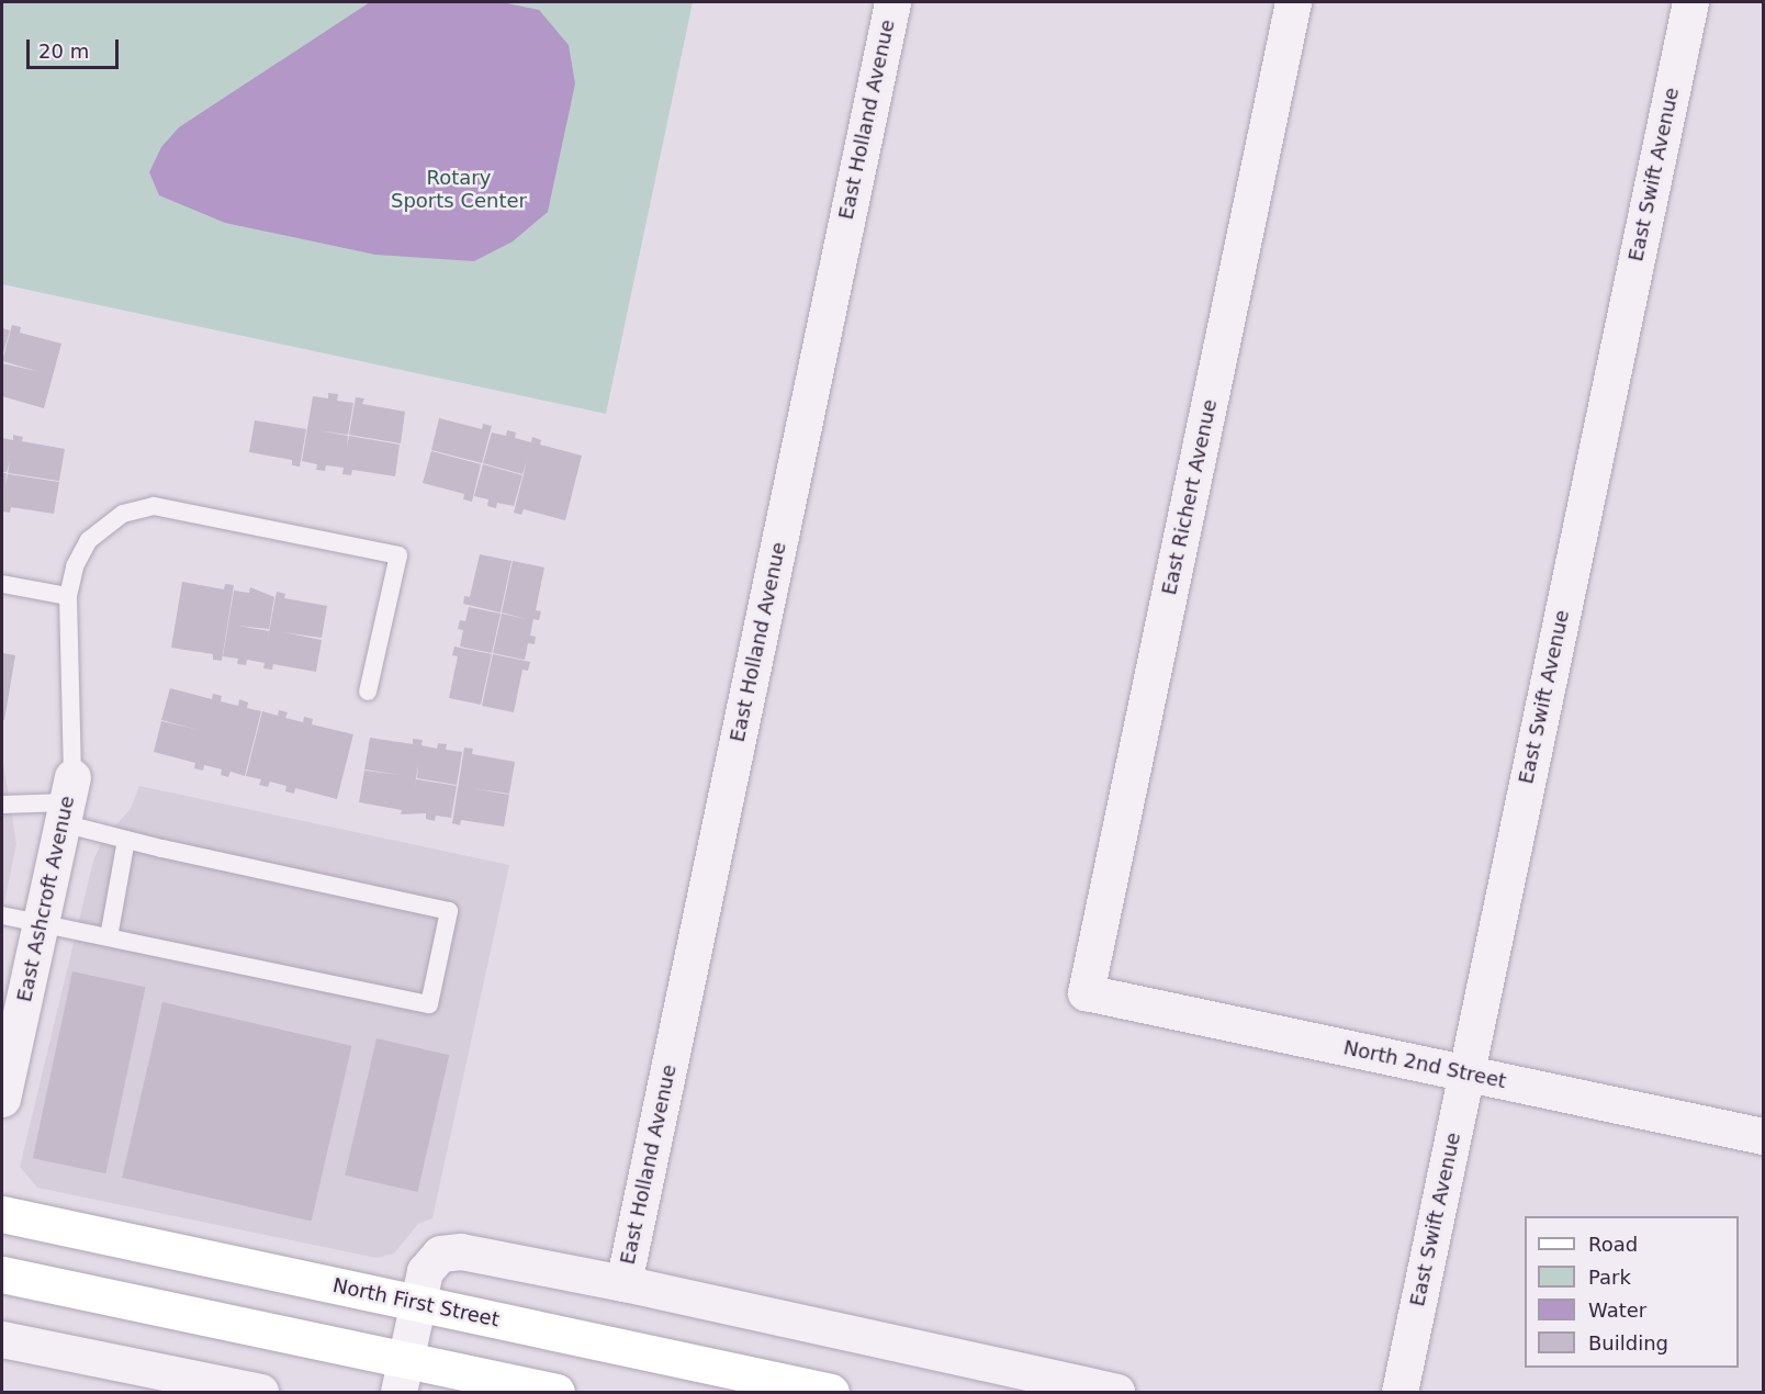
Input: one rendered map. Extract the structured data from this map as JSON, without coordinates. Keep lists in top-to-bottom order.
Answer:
{
  "streets": {
    "main road": ["North First Street"],
    "street": [
      "East Holland Avenue",
      "East Swift Avenue",
      "East Richert Avenue",
      "East Ashcroft Avenue",
      "North 2nd Street"
    ]
  },
  "crossings": [
    ["East Swift Avenue", "North 2nd Street"],
    ["East Richert Avenue", "North 2nd Street"]
  ],
  "parks": ["Rotary Sports Center"],
  "legend": [
    "Road",
    "Park",
    "Water",
    "Building"
  ],
  "scale_bar": "20 m"
}
